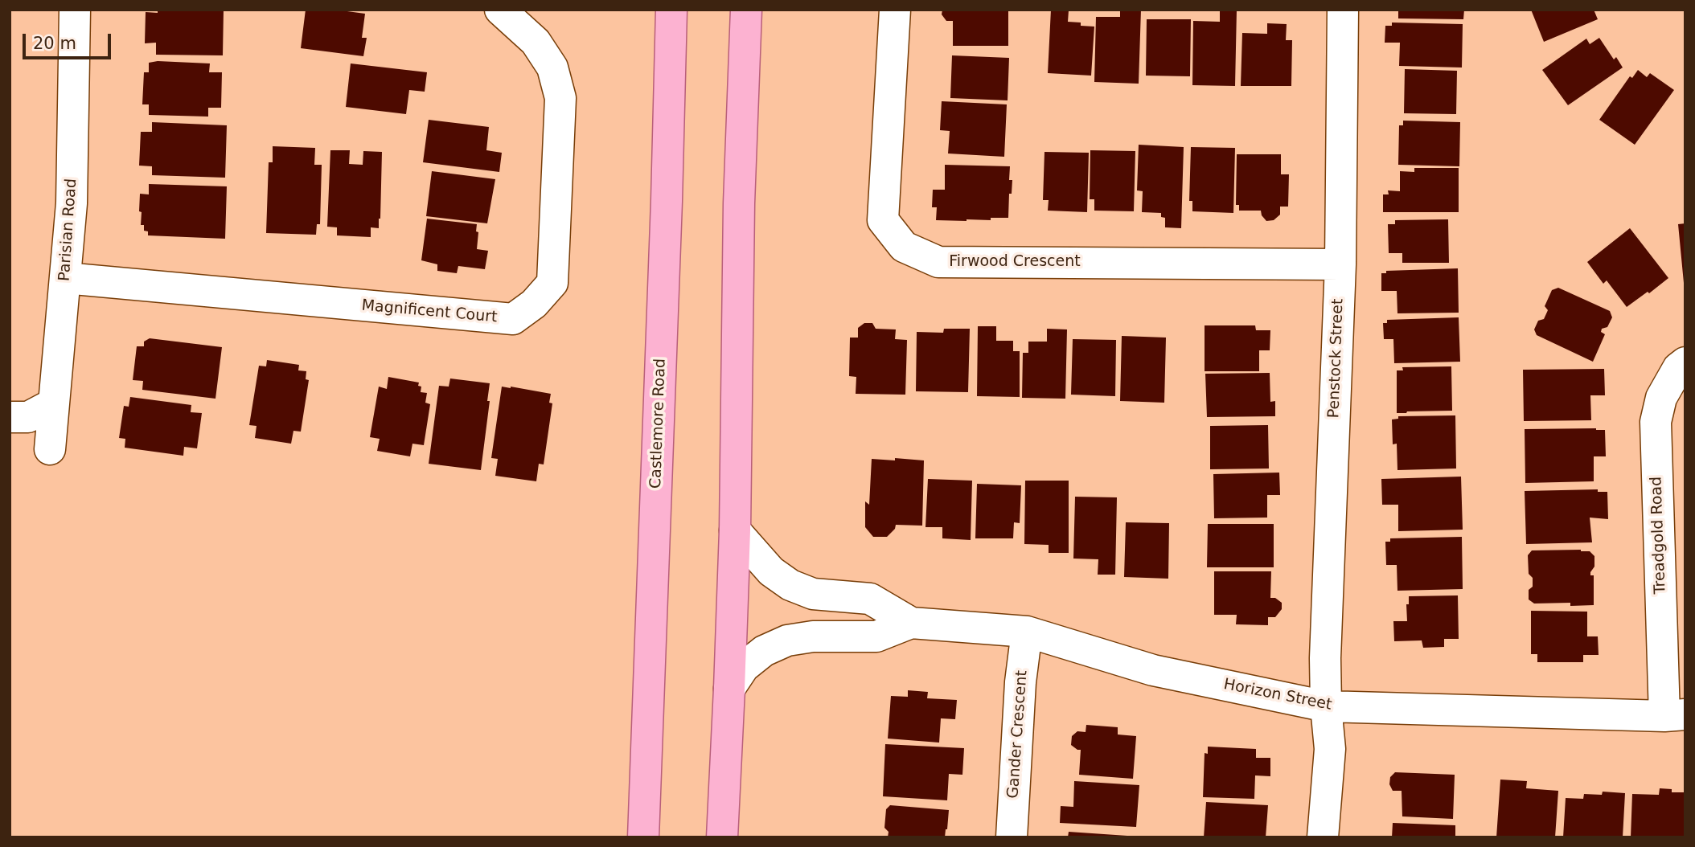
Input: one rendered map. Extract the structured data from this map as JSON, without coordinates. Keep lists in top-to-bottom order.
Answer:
{
  "streets": {
    "main road": ["Castlemore Road"],
    "street": [
      "Parisian Road",
      "Firwood Crescent",
      "Magnificent Court",
      "Penstock Street",
      "Treadgold Road",
      "Horizon Street",
      "Gander Crescent"
    ]
  },
  "crossings": [
    ["Parisian Road", "Magnificent Court"],
    ["Firwood Crescent", "Penstock Street"],
    ["Penstock Street", "Horizon Street"],
    ["Treadgold Road", "Horizon Street"],
    ["Horizon Street", "Gander Crescent"]
  ],
  "scale_bar": "20 m"
}
